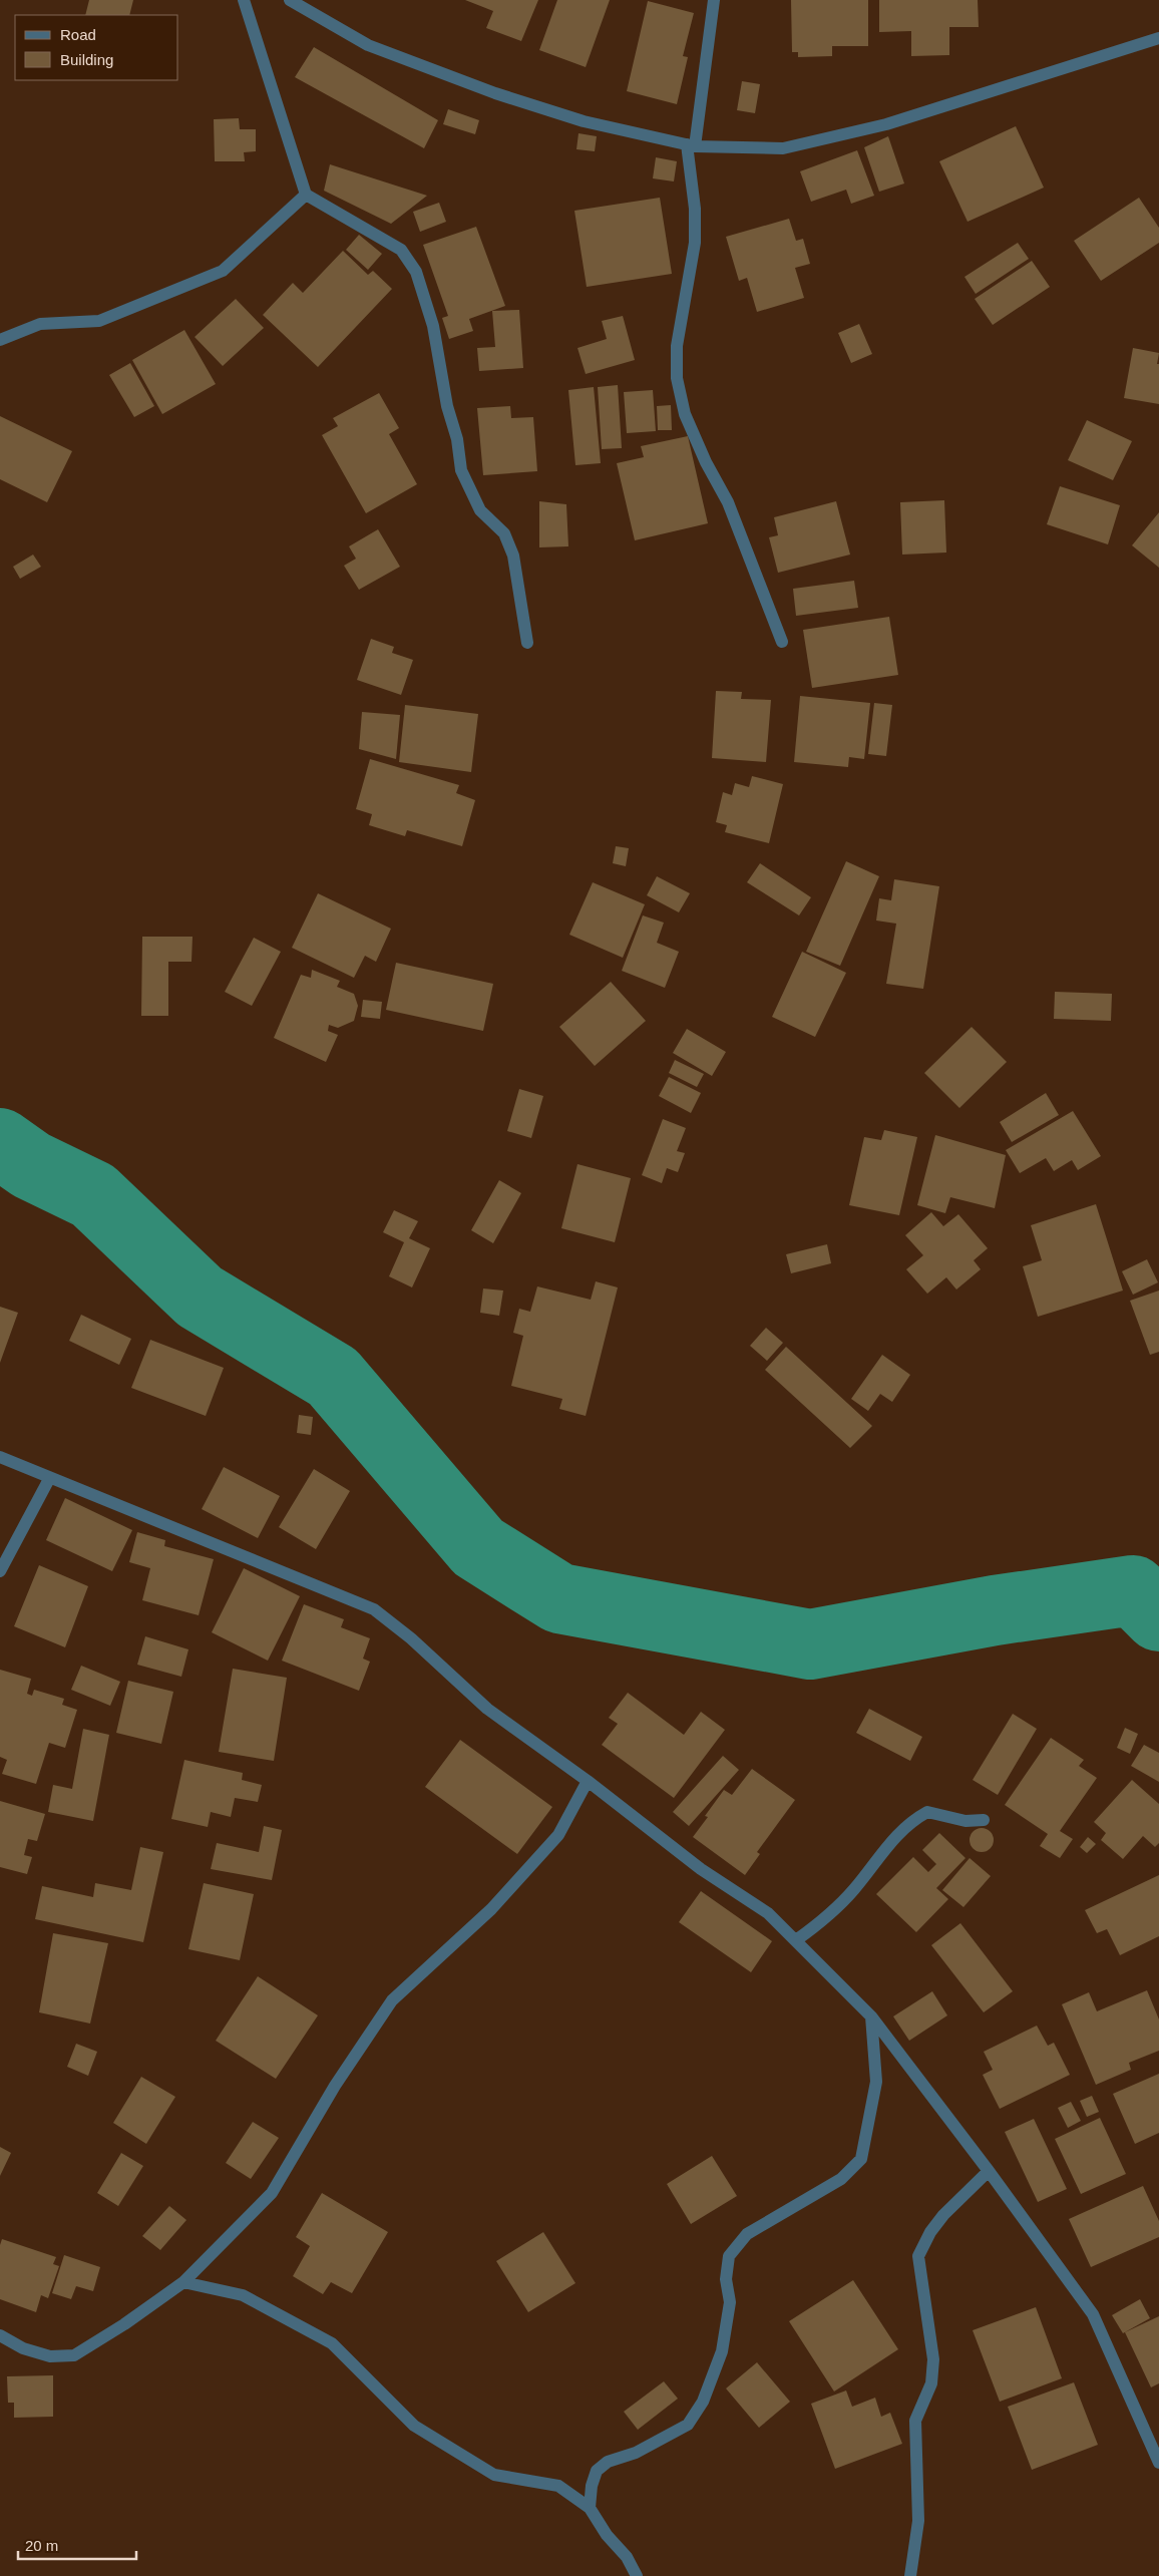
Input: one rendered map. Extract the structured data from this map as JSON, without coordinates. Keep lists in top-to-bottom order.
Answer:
{
  "legend": ["Road", "Building"],
  "scale_bar": "20 m"
}
